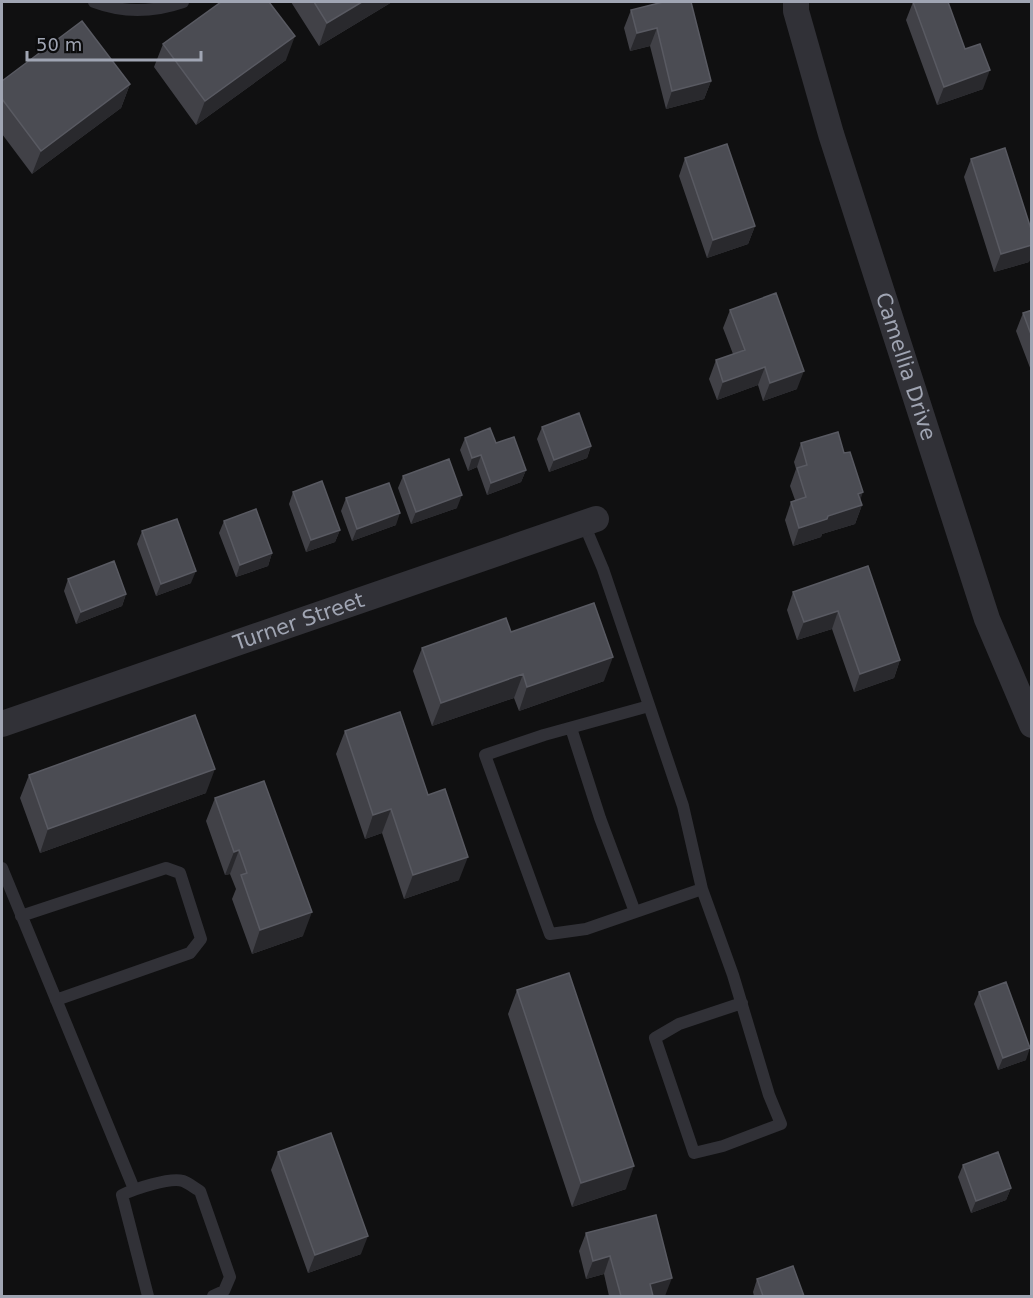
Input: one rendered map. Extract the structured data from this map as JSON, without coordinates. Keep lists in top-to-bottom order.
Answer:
{
  "streets": {
    "street": ["Camellia Drive", "Turner Street"]
  },
  "scale_bar": "50 m"
}
